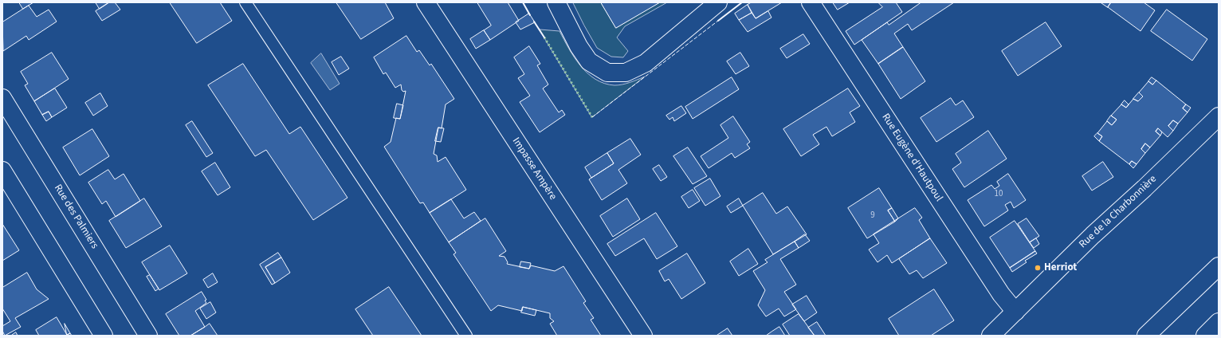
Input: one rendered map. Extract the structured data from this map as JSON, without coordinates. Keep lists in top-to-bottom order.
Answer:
{
  "streets": {
    "main road": [
      "Rue Eugène d'Hautpoul",
      "Impasse Ampère",
      "Rue de la Charbonnière",
      "Rue des Palmiers"
    ]
  },
  "crossings": [
    ["Rue Eugène d'Hautpoul", "Rue de la Charbonnière"]
  ],
  "places": ["Herriot"],
  "house_numbers": ["10", "9"]
}
